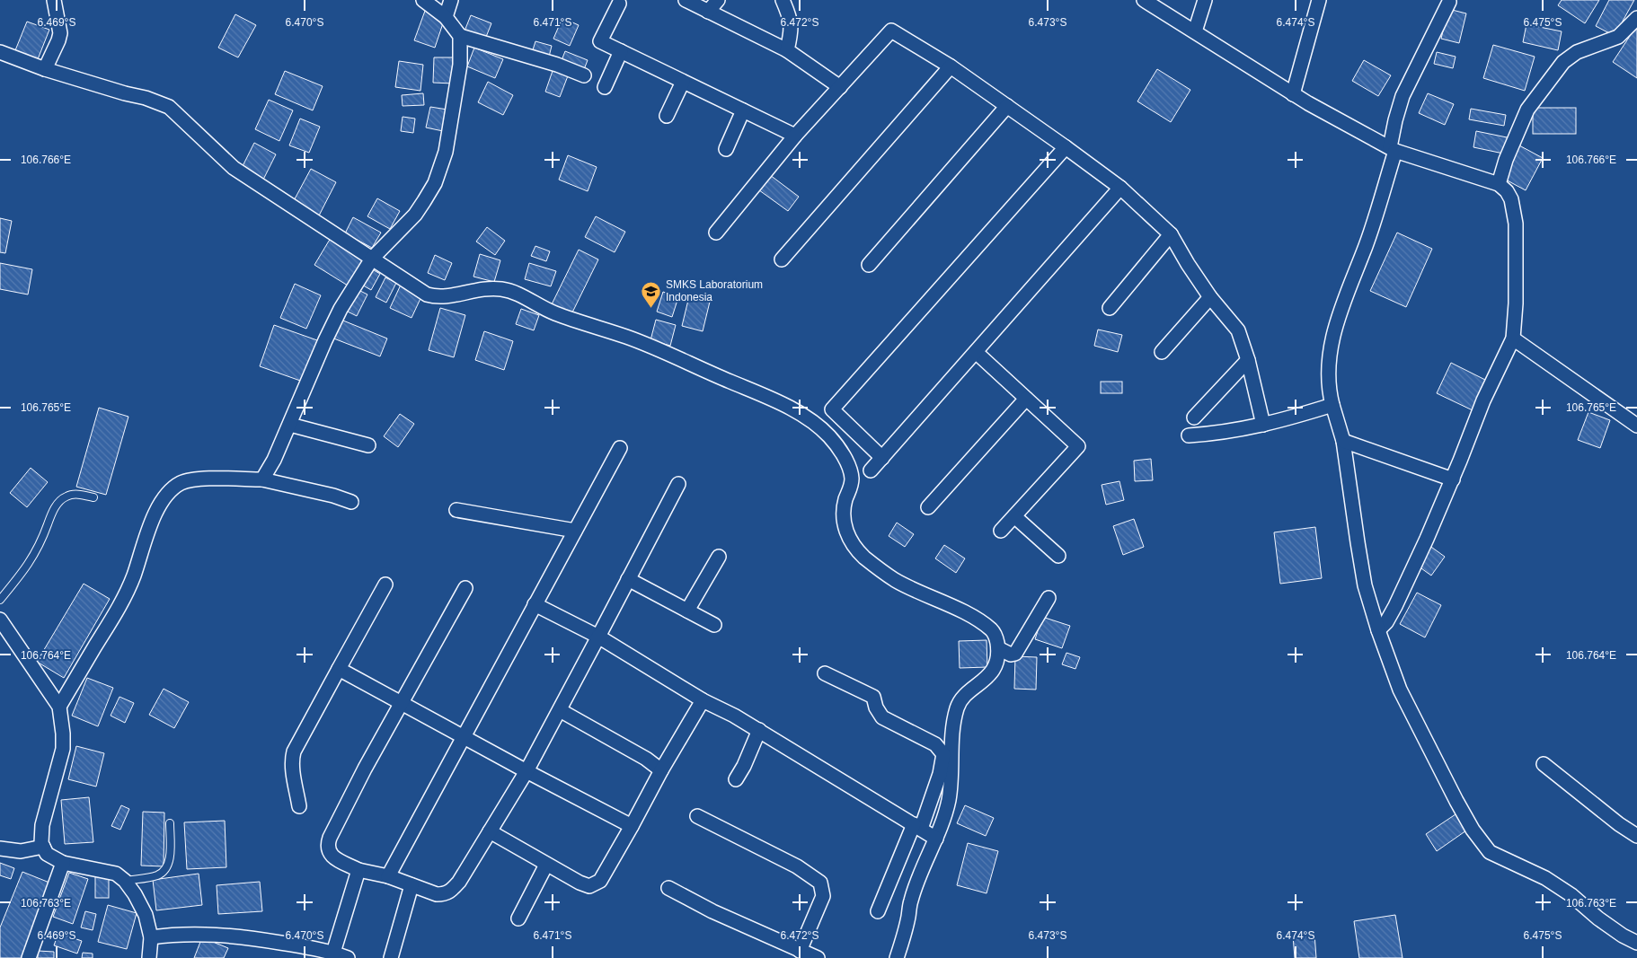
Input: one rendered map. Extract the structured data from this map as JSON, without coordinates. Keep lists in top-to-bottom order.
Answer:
{
  "places": {
    "school or university": ["SMKS Laboratorium Indonesia"]
  },
  "coordinates": [
    "6.469°S",
    "6.470°S",
    "6.471°S",
    "6.472°S",
    "6.473°S",
    "6.474°S",
    "6.475°S",
    "106.766°E",
    "106.765°E",
    "106.764°E",
    "106.763°E"
  ]
}
